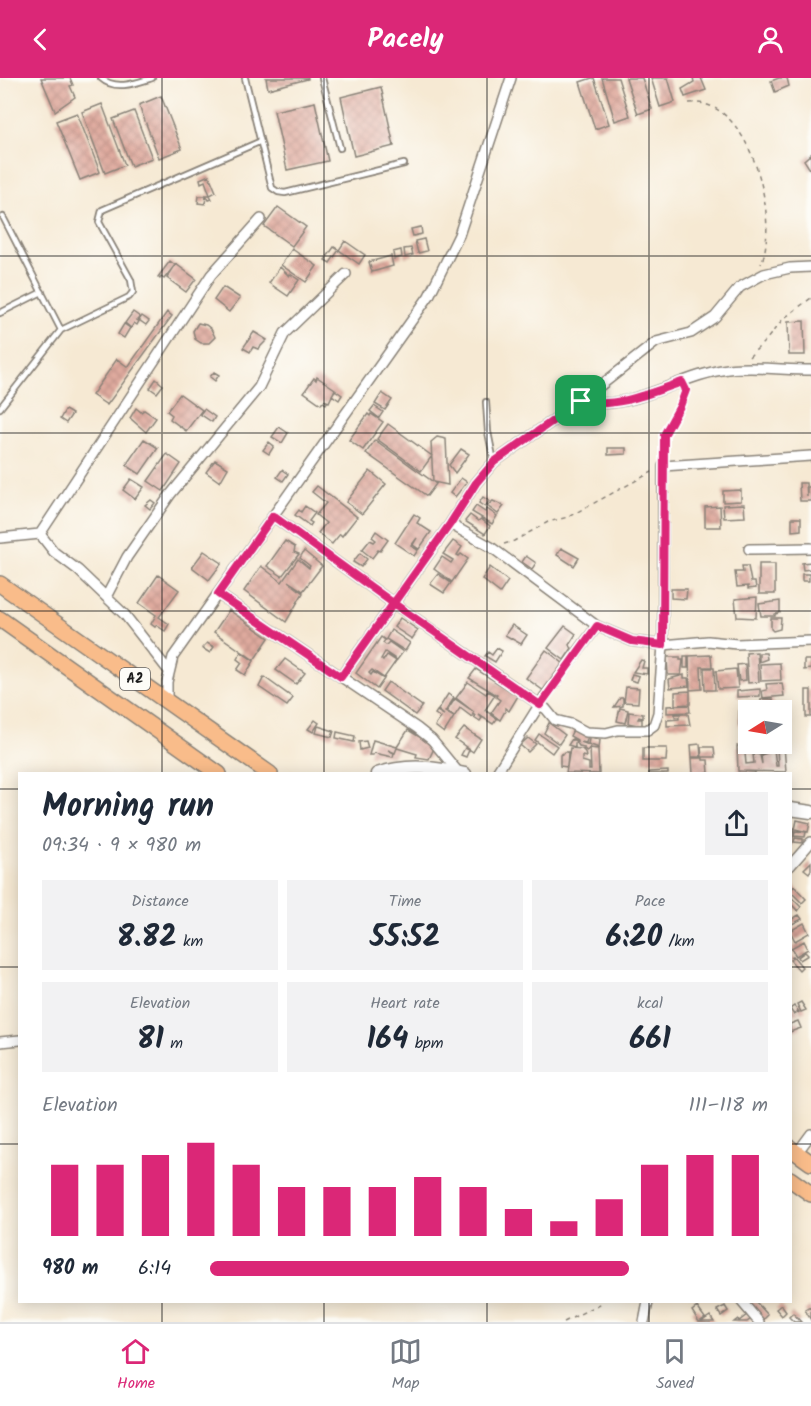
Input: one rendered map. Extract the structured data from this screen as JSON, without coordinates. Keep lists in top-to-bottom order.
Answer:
{
  "streets": {
    "highway": ["A2"]
  },
  "north": "left",
  "page": {
    "header": "Pacely",
    "heading": ["Morning run", "09:34 · 9 × 980 m"],
    "stats": [
      ["Distance", "8.82 km"],
      ["Time", "55:52"],
      ["Pace", "6:20 /km"],
      ["Elevation", "81 m"],
      ["Heart rate", "164 bpm"],
      ["kcal", "661"]
    ],
    "chart": ["Elevation", "111–118 m"],
    "list": [
      {
        "name": "980 m",
        "note": "6:14"
      }
    ],
    "tabs": ["Home", "Map", "Saved"]
  }
}
